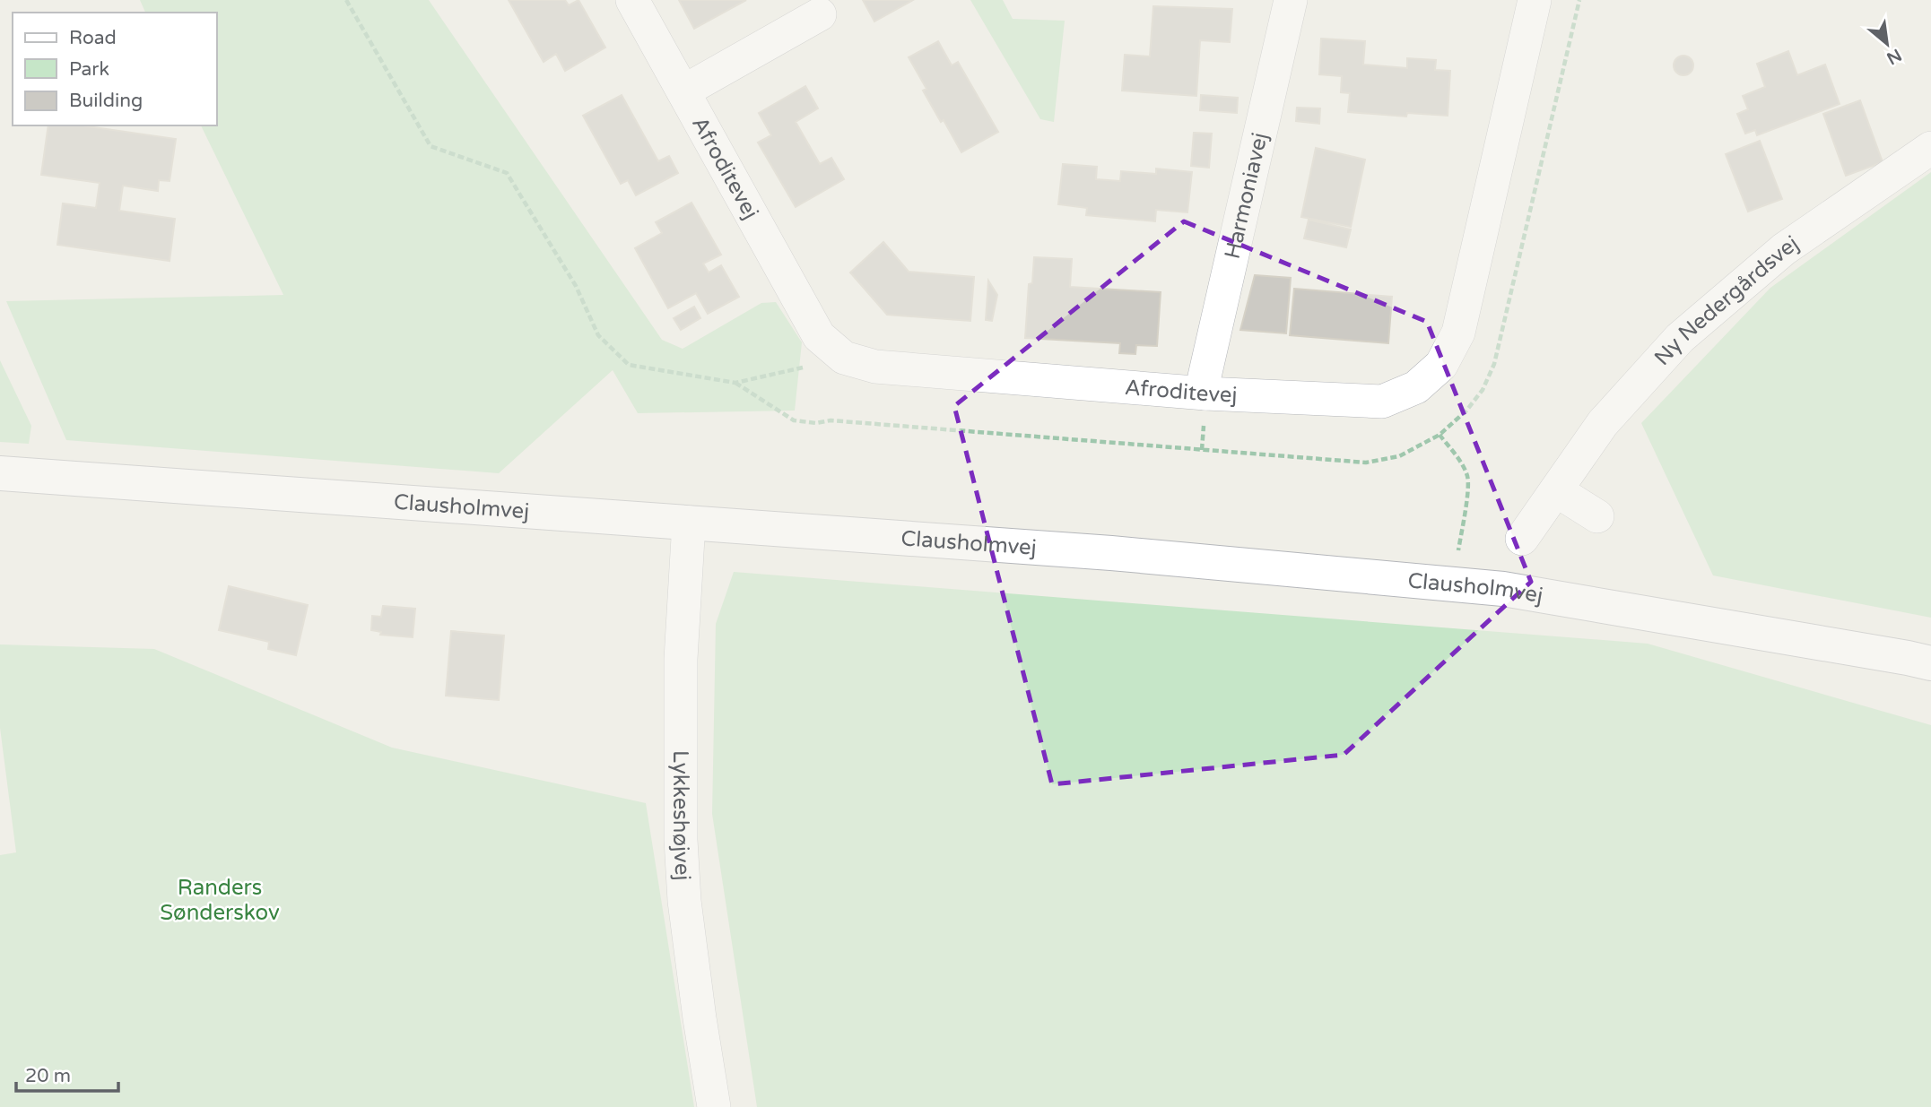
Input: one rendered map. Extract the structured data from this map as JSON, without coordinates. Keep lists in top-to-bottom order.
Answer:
{
  "streets": {
    "street": [
      "Afroditevej",
      "Harmoniavej",
      "Ny Nedergårdsvej",
      "Clausholmvej",
      "Lykkeshøjvej"
    ]
  },
  "crossings": [
    ["Afroditevej", "Harmoniavej"],
    ["Clausholmvej", "Lykkeshøjvej"]
  ],
  "parks": ["Randers Sønderskov"],
  "legend": ["Road", "Park", "Building"],
  "scale_bar": "20 m",
  "north": "bottom right"
}
